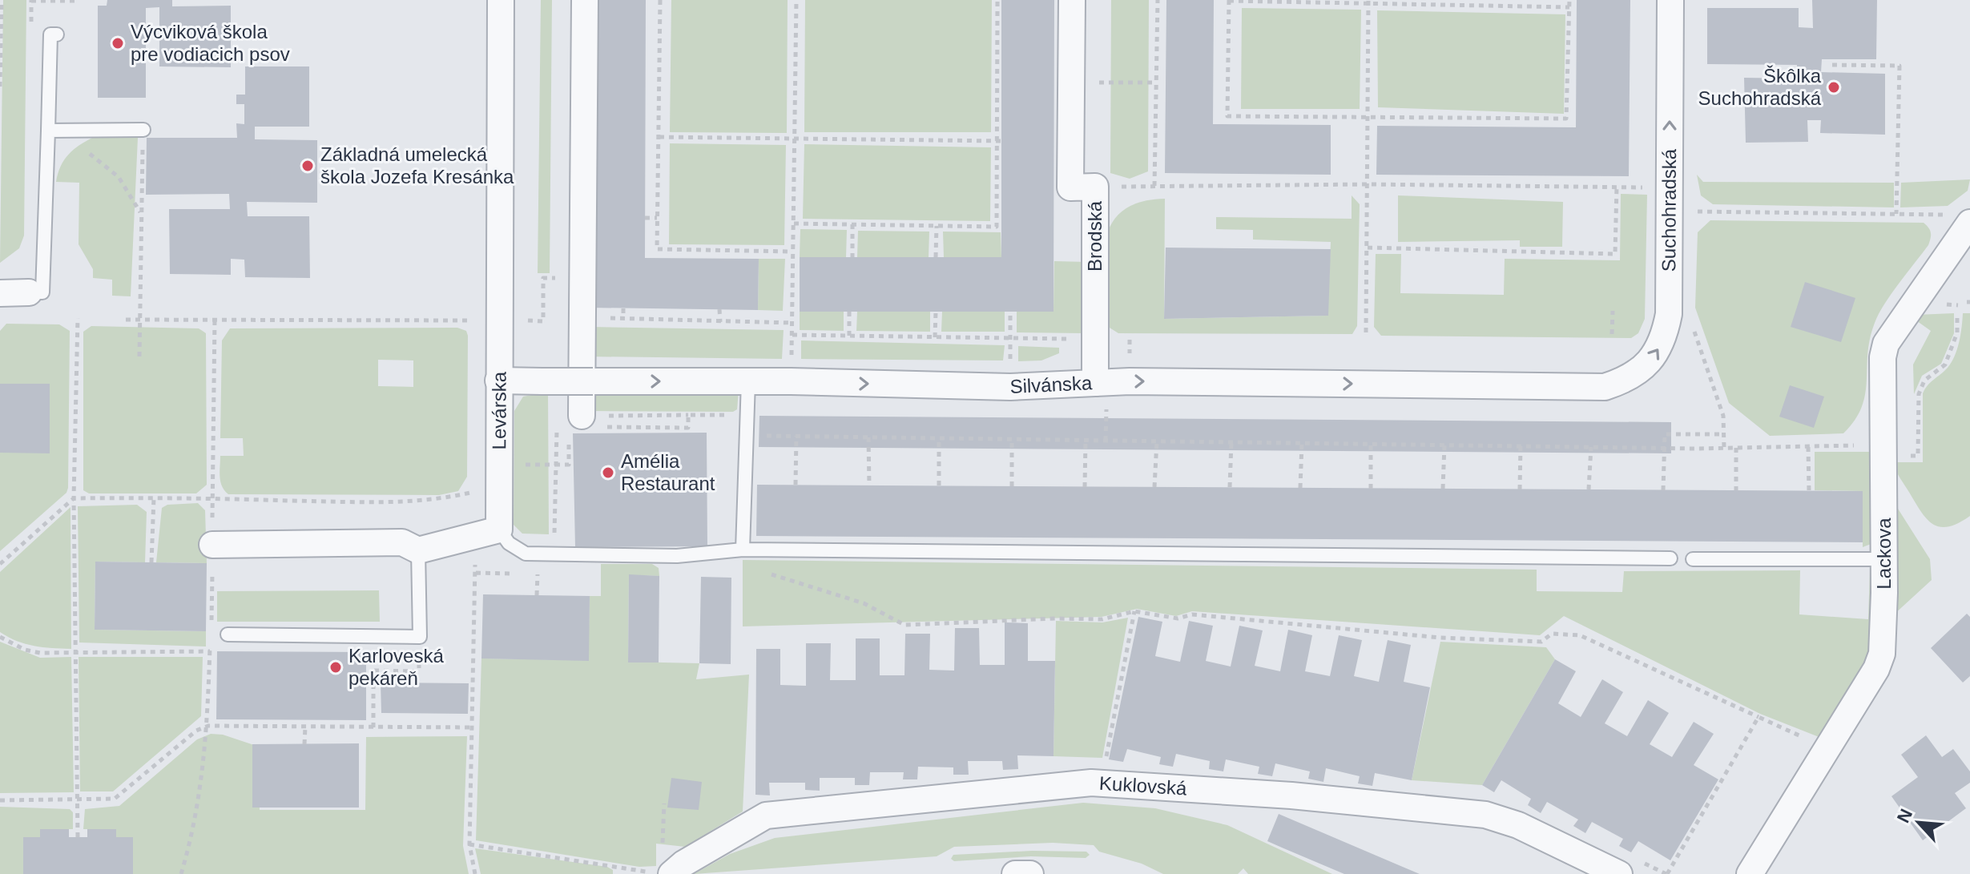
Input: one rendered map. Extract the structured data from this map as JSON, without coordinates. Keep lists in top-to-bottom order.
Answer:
{
  "streets": {
    "street": [
      "Suchohradská",
      "Brodská",
      "Silvánska",
      "Levárska",
      "Lackova",
      "Kuklovská"
    ]
  },
  "crossings": [
    ["Suchohradská", "Silvánska"],
    ["Brodská", "Silvánska"],
    ["Silvánska", "Levárska"]
  ],
  "one_way": ["Suchohradská", "Silvánska"],
  "places": [
    "Výcviková škola pre vodiacich psov",
    "Škôlka Suchohradská",
    "Základná umelecká škola Jozefa Kresánka",
    "Amélia Restaurant",
    "Karloveská pekáreň"
  ],
  "north": "top left"
}
